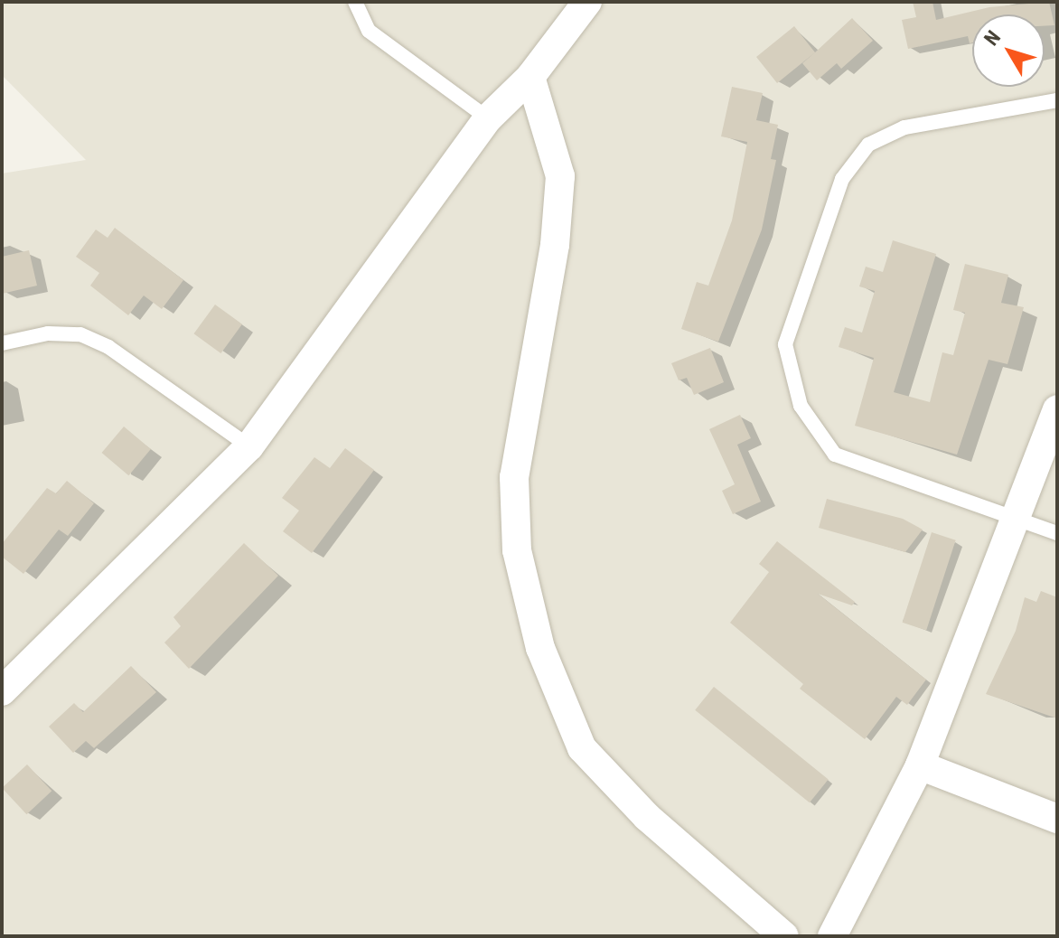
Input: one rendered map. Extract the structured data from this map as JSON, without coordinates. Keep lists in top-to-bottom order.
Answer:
{
  "north": "top left"
}
